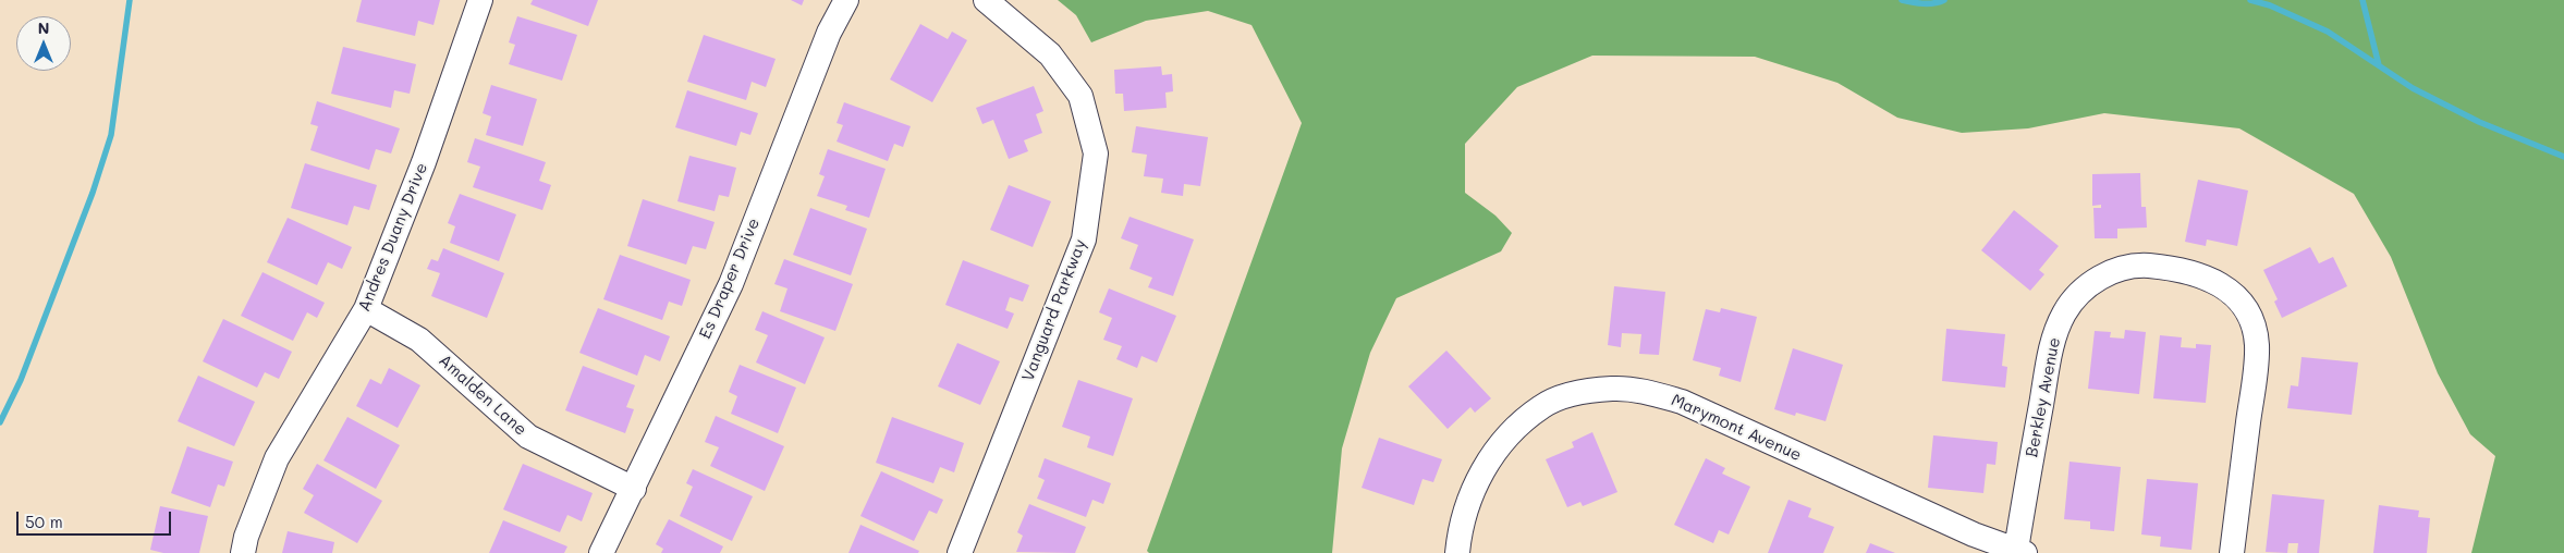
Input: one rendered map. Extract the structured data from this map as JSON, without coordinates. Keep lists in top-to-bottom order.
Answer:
{
  "streets": {
    "street": [
      "Andres Duany Drive",
      "Es Draper Drive",
      "Vanguard Parkway",
      "Amalden Lane",
      "Berkley Avenue",
      "Marymont Avenue"
    ]
  },
  "crossings": [
    ["Andres Duany Drive", "Amalden Lane"],
    ["Es Draper Drive", "Amalden Lane"],
    ["Berkley Avenue", "Marymont Avenue"]
  ],
  "scale_bar": "50 m",
  "north": "top"
}
